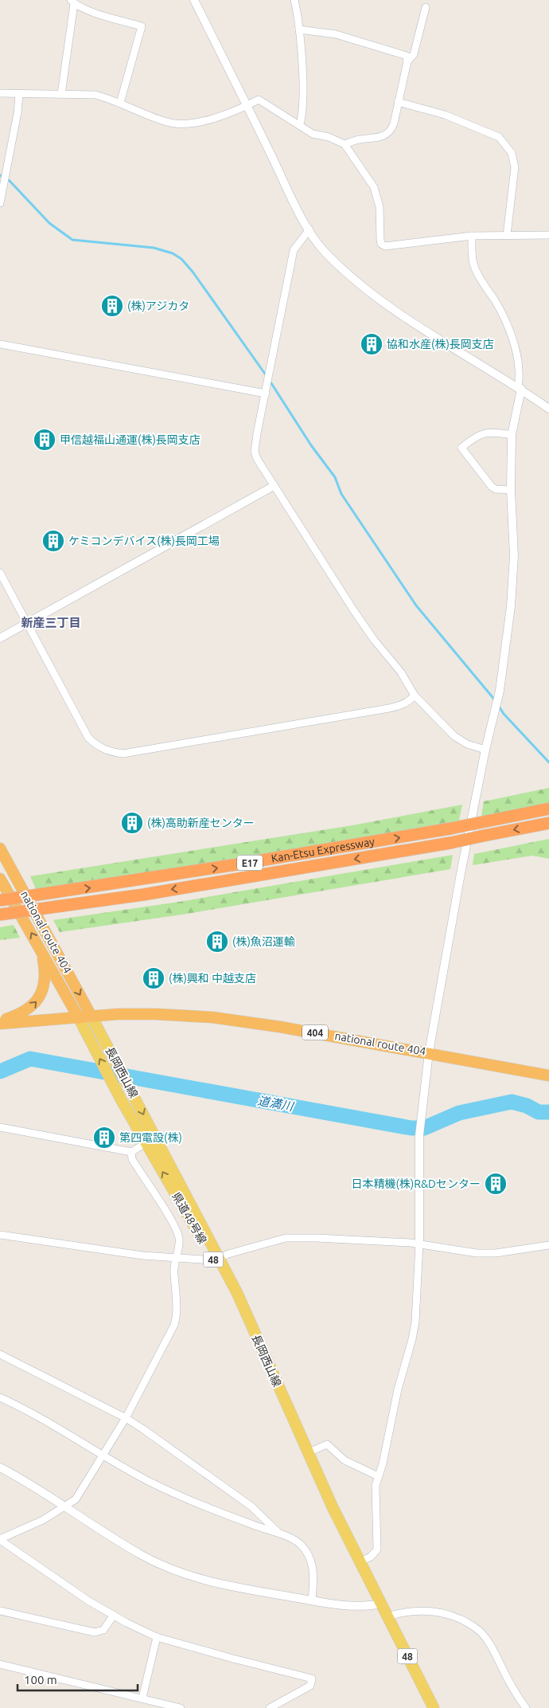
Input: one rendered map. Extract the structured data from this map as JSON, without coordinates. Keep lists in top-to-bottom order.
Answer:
{
  "streets": {
    "highway": [
      "Kan-Etsu Expressway",
      "E17",
      "national route 404",
      "404"
    ],
    "main road": ["長岡西山線", "県道48号線", "48"]
  },
  "crossings": [
    ["national route 404", "長岡西山線"],
    ["national route 404", "県道48号線"],
    ["長岡西山線", "県道48号線"]
  ],
  "one_way": ["長岡西山線", "県道48号線"],
  "districts": ["新産三丁目"],
  "water": ["道満川"],
  "places": {
    "building": [
      "(株)アジカタ",
      "協和水産(株)長岡支店",
      "甲信越福山通運(株)長岡支店",
      "ケミコンデバイス(株)長岡工場",
      "(株)高助新産センター",
      "(株)魚沼運輸",
      "(株)興和 中越支店",
      "第四電設(株)",
      "日本精機(株)R&Dセンター"
    ]
  },
  "scale_bar": "100 m"
}
